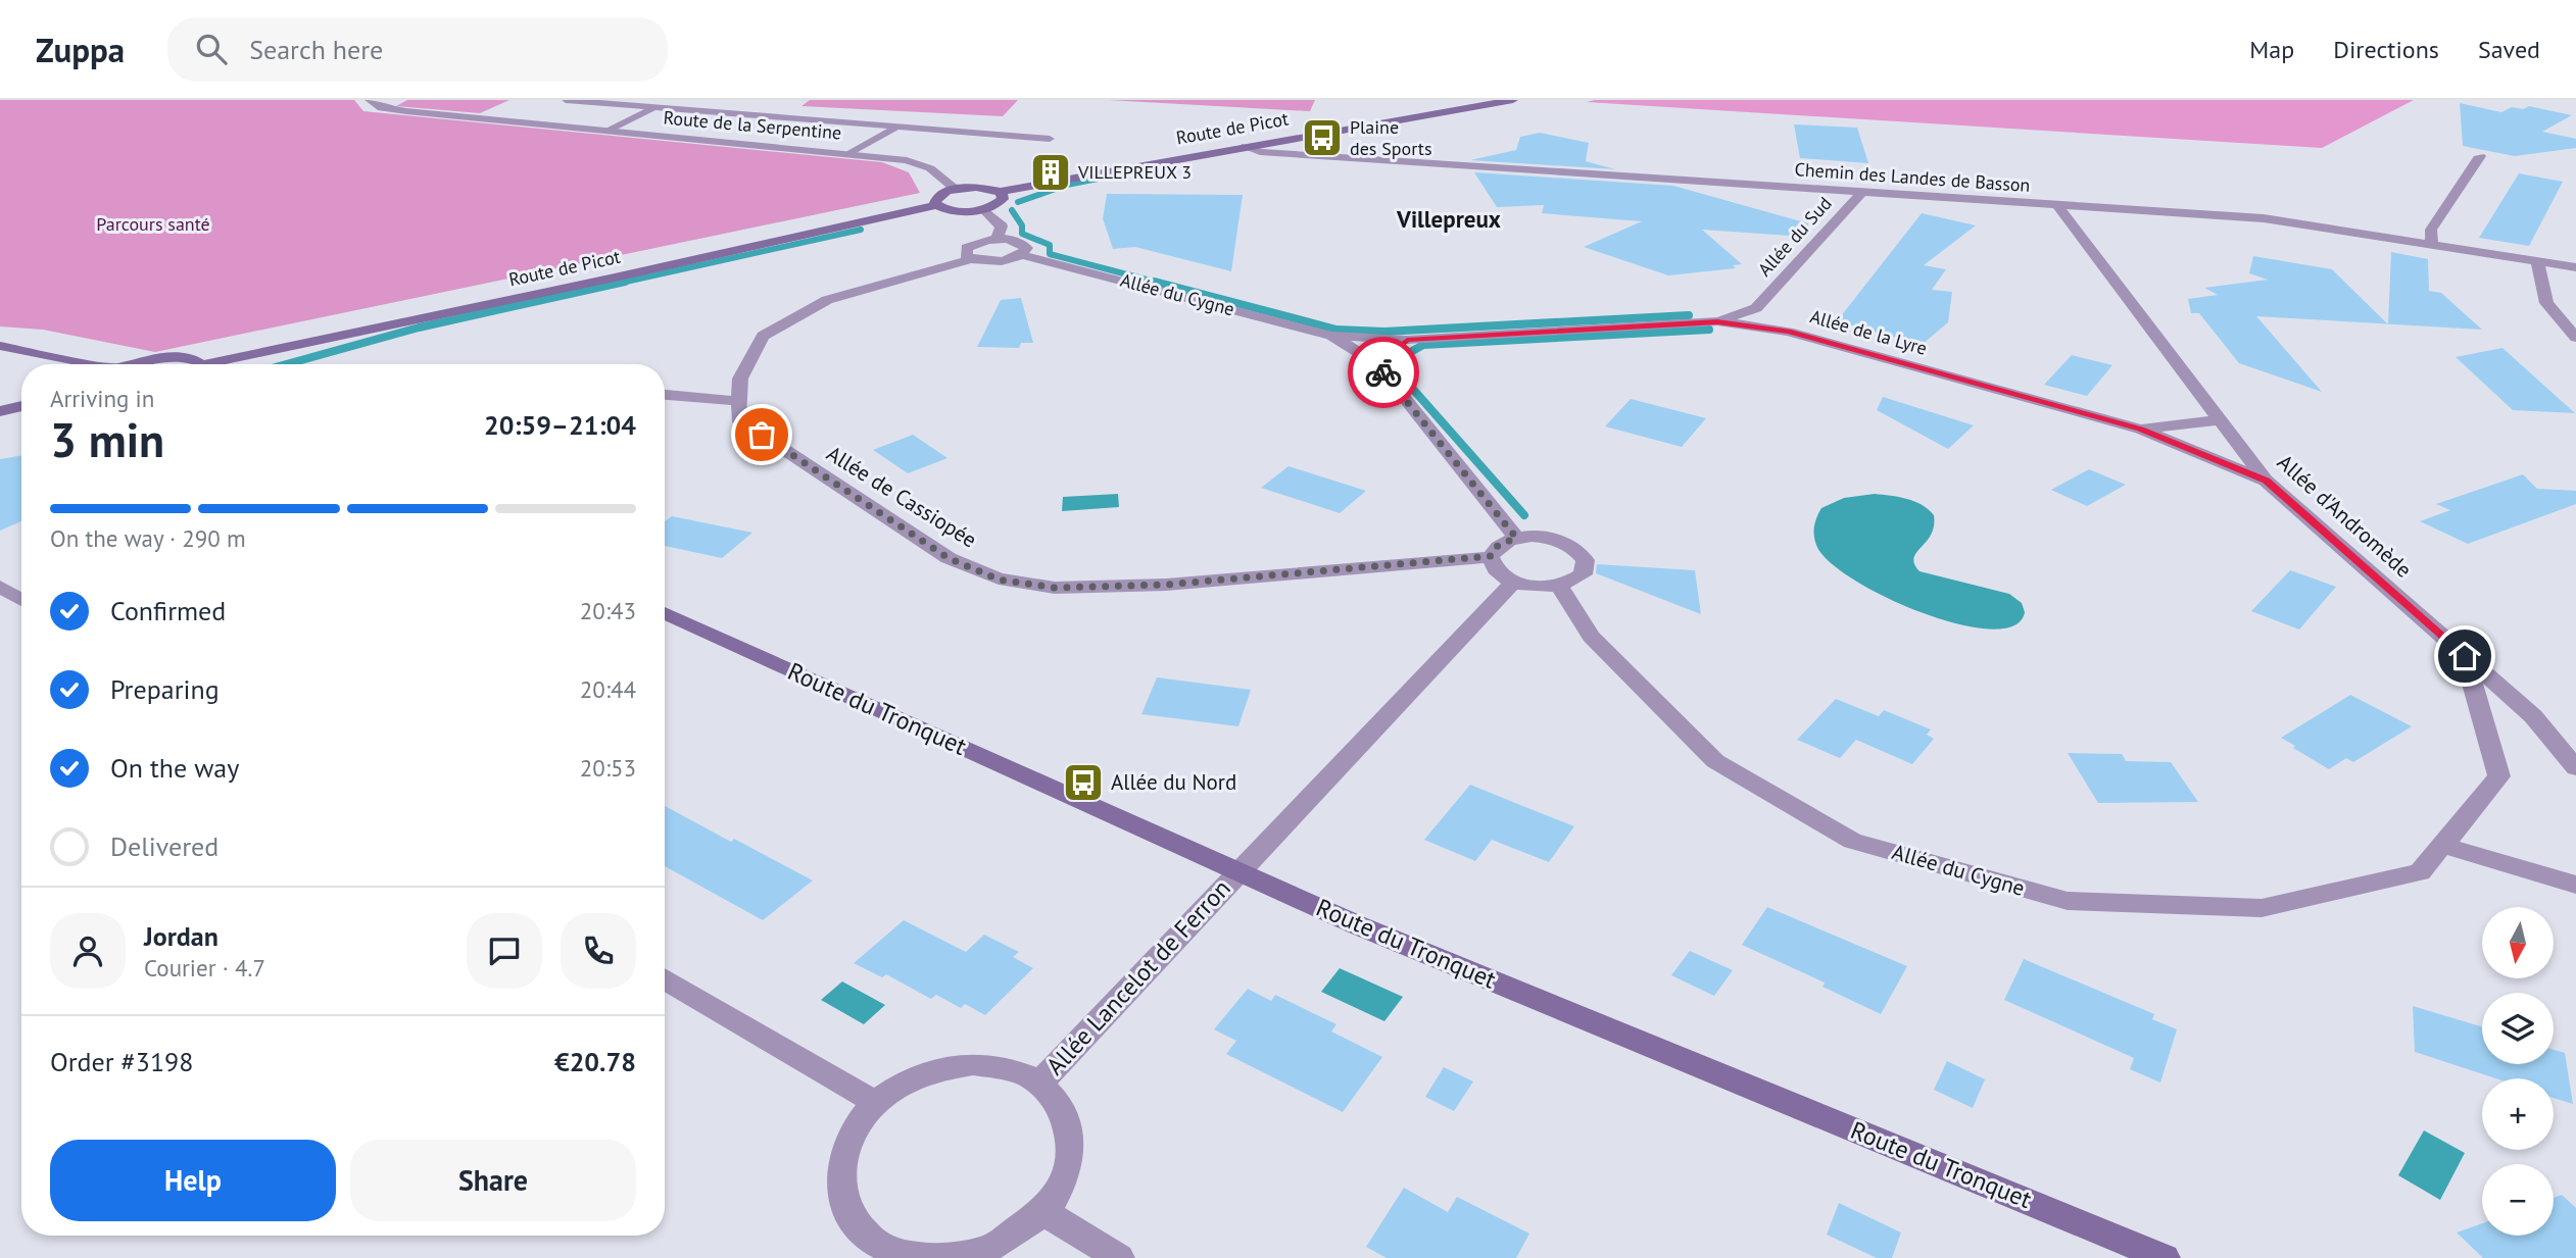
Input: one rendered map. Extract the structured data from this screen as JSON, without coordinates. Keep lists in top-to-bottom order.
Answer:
{
  "streets": {
    "main road": ["Route de Picot", "Route du Tronquet"],
    "street": [
      "Route de la Serpentine",
      "Chemin des Landes de Basson",
      "Allée du Sud",
      "Allée du Cygne",
      "Allée de la Lyre",
      "Allée de Cassiopée",
      "Allée d'Andromède",
      "Allée Lancelot de Ferron"
    ]
  },
  "crossings": [
    ["Route de la Serpentine", "Route de Picot"],
    ["Route de Picot", "Chemin des Landes de Basson"],
    ["Chemin des Landes de Basson", "Allée du Sud"],
    ["Chemin des Landes de Basson", "Allée d'Andromède"],
    ["Allée du Sud", "Allée de la Lyre"],
    ["Allée du Cygne", "Allée de la Lyre"],
    ["Allée du Cygne", "Allée d'Andromède"],
    ["Allée de la Lyre", "Allée d'Andromède"],
    ["Route du Tronquet", "Allée Lancelot de Ferron"]
  ],
  "districts": ["Villepreux"],
  "parks": ["Parcours santé"],
  "places": {
    "bus stop": ["Plaine des Sports", "Allée du Nord"],
    "building": ["VILLEPREUX 3"]
  },
  "north": "bottom",
  "page": {
    "header": "Zuppa",
    "search": "Search here",
    "nav": ["Map", "Directions", "Saved"],
    "heading": ["3 min", "Arriving in", "20:59–21:04"],
    "panel": [
      "Jordan",
      "Courier · 4.7",
      "Order #3198",
      "€20.78"
    ],
    "bar": "On the way · 290 m",
    "list": [
      ["Confirmed", "20:43"],
      ["Preparing", "20:44"],
      ["On the way", "20:53"],
      "Delivered"
    ],
    "map_buttons": ["+", "−"],
    "buttons": ["Help", "Share"]
  }
}
